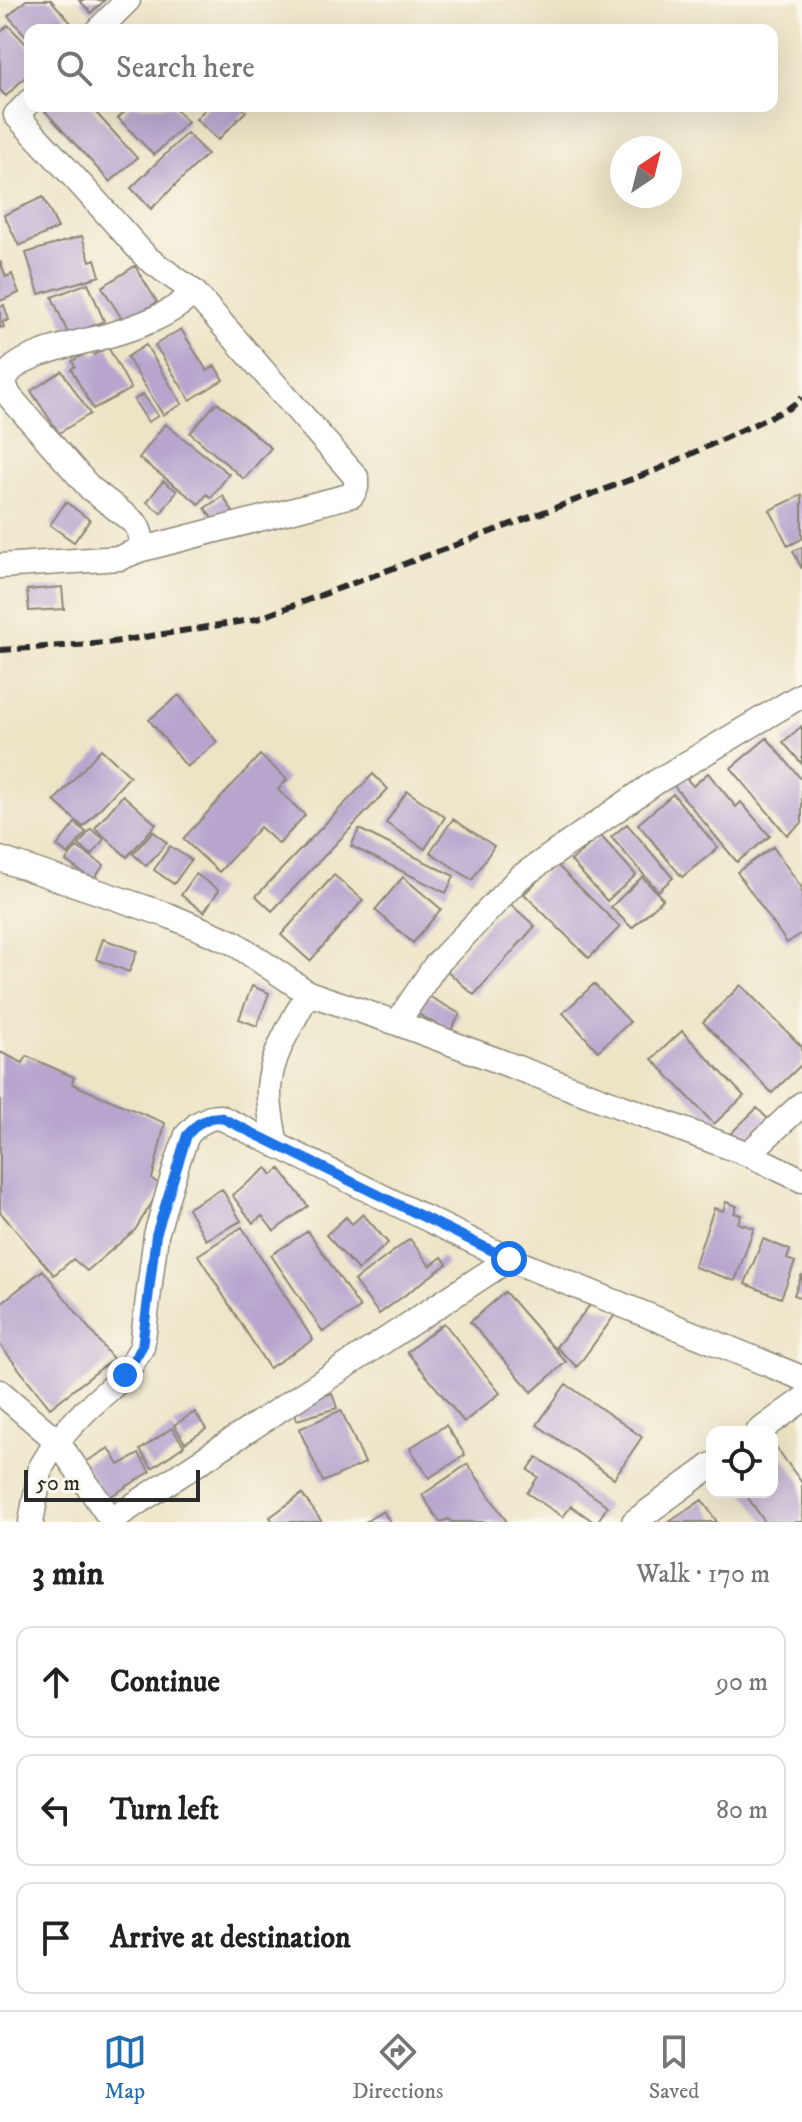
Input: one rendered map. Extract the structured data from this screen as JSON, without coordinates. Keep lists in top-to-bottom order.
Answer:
{
  "scale_bar": "50 m",
  "north": "top right",
  "page": {
    "search": "Search here",
    "scale": "50 m",
    "heading": ["3 min", "Walk · 170 m"],
    "list": [
      ["Continue", "90 m"],
      ["Turn left", "80 m"],
      "Arrive at destination"
    ],
    "nav": ["Map", "Directions", "Saved"]
  }
}
